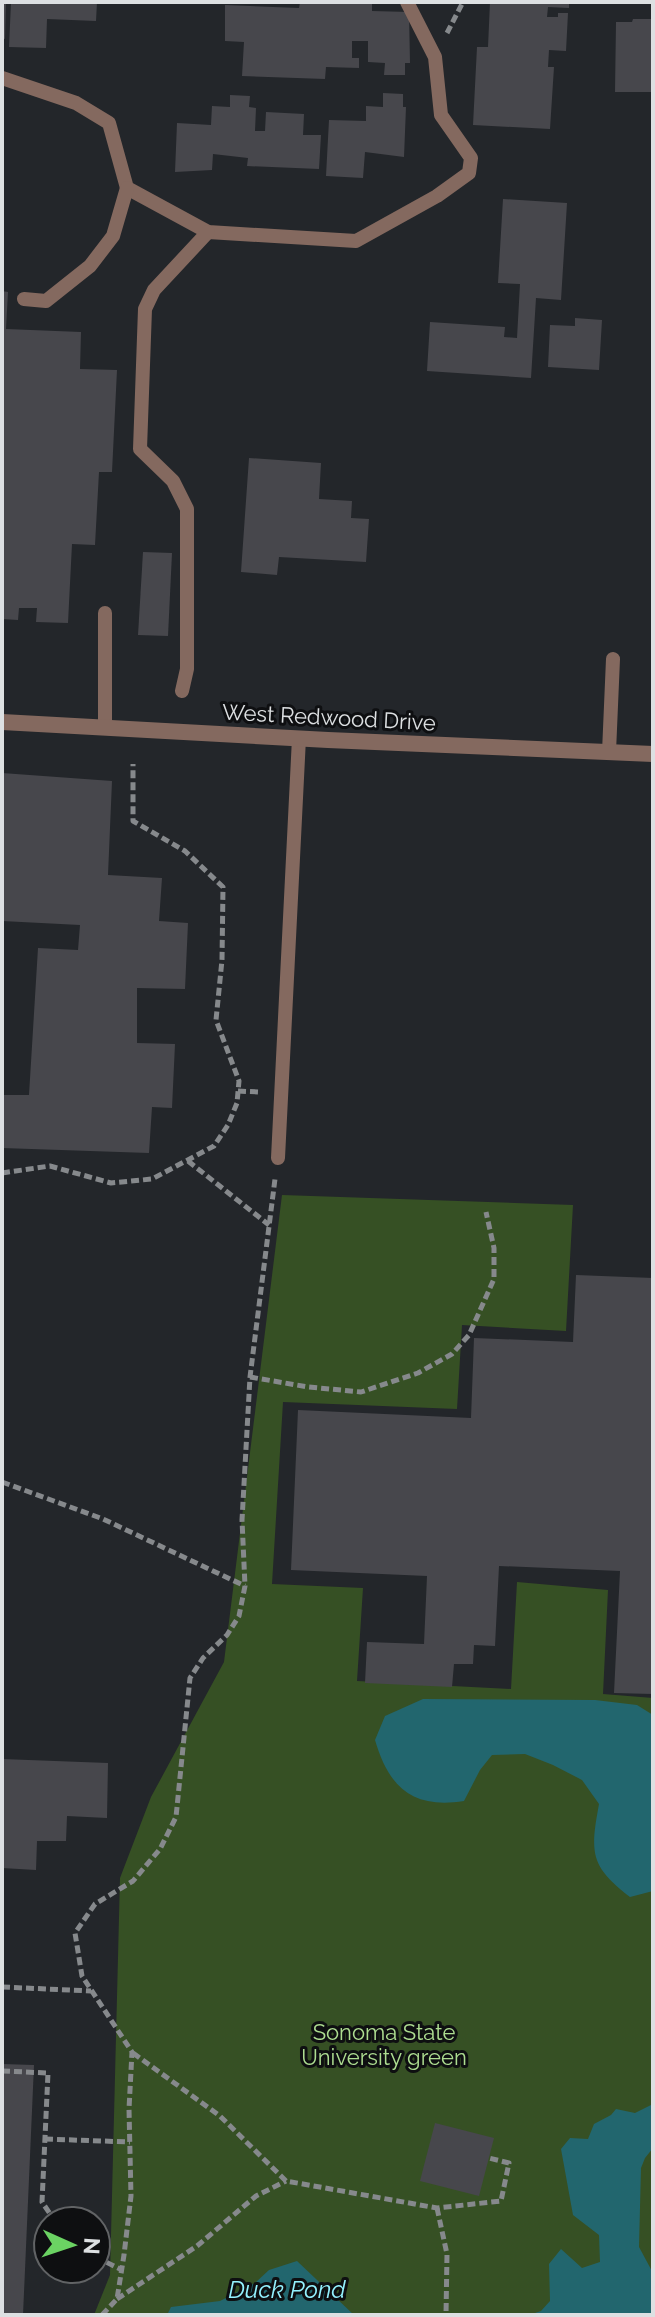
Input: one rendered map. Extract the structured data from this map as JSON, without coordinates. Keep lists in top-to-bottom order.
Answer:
{
  "streets": {
    "street": ["West Redwood Drive"]
  },
  "water": ["Duck Pond"],
  "parks": ["Sonoma State University green"],
  "north": "right"
}
